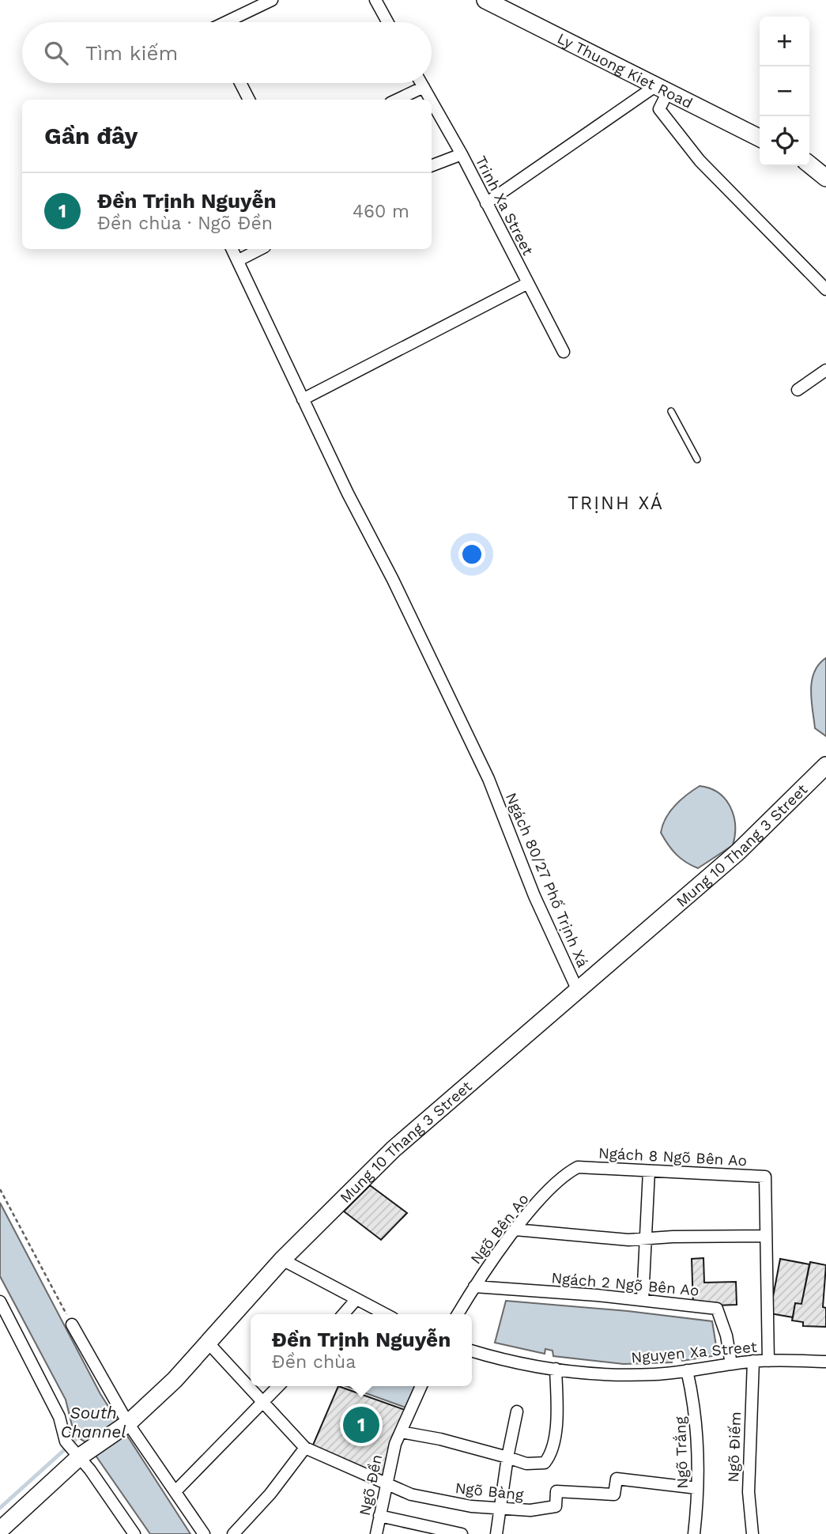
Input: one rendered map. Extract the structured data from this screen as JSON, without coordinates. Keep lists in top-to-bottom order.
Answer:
{
  "streets": {
    "main road": ["Ly Thuong Kiet Road", "Mung 10 Thang 3 Street"],
    "street": [
      "Trinh Xa Street",
      "Ngách 80/27 Phố Trịnh Xá",
      "Ngách 8 Ngõ Bên Ao",
      "Ngõ Bên Ao",
      "Ngách 2 Ngõ Bên Ao",
      "Nguyen Xa Street",
      "Ngõ Điếm",
      "Ngõ Trắng",
      "Ngõ Đền",
      "Ngõ Bàng"
    ]
  },
  "crossings": [
    ["Mung 10 Thang 3 Street", "Ngách 80/27 Phố Trịnh Xá"],
    ["Ngách 8 Ngõ Bên Ao", "Ngõ Bên Ao"],
    ["Ngõ Bên Ao", "Ngách 2 Ngõ Bên Ao"],
    ["Ngách 2 Ngõ Bên Ao", "Nguyen Xa Street"],
    ["Nguyen Xa Street", "Ngõ Điếm"],
    ["Nguyen Xa Street", "Ngõ Trắng"],
    ["Ngõ Trắng", "Ngõ Bàng"],
    ["Ngõ Đền", "Ngõ Bàng"]
  ],
  "districts": ["TRỊNH XÁ"],
  "water": ["South Channel"],
  "page": {
    "map_buttons": ["+", "−"],
    "search": "Tìm kiếm",
    "heading": "Gần đây",
    "list": [
      {
        "mark": "1",
        "name": "Đền Trịnh Nguyễn",
        "note": "Đền chùa · Ngõ Đền",
        "value": "460 m"
      }
    ],
    "popup": ["Đền Trịnh Nguyễn", "Đền chùa"],
    "pins": "1"
  }
}
